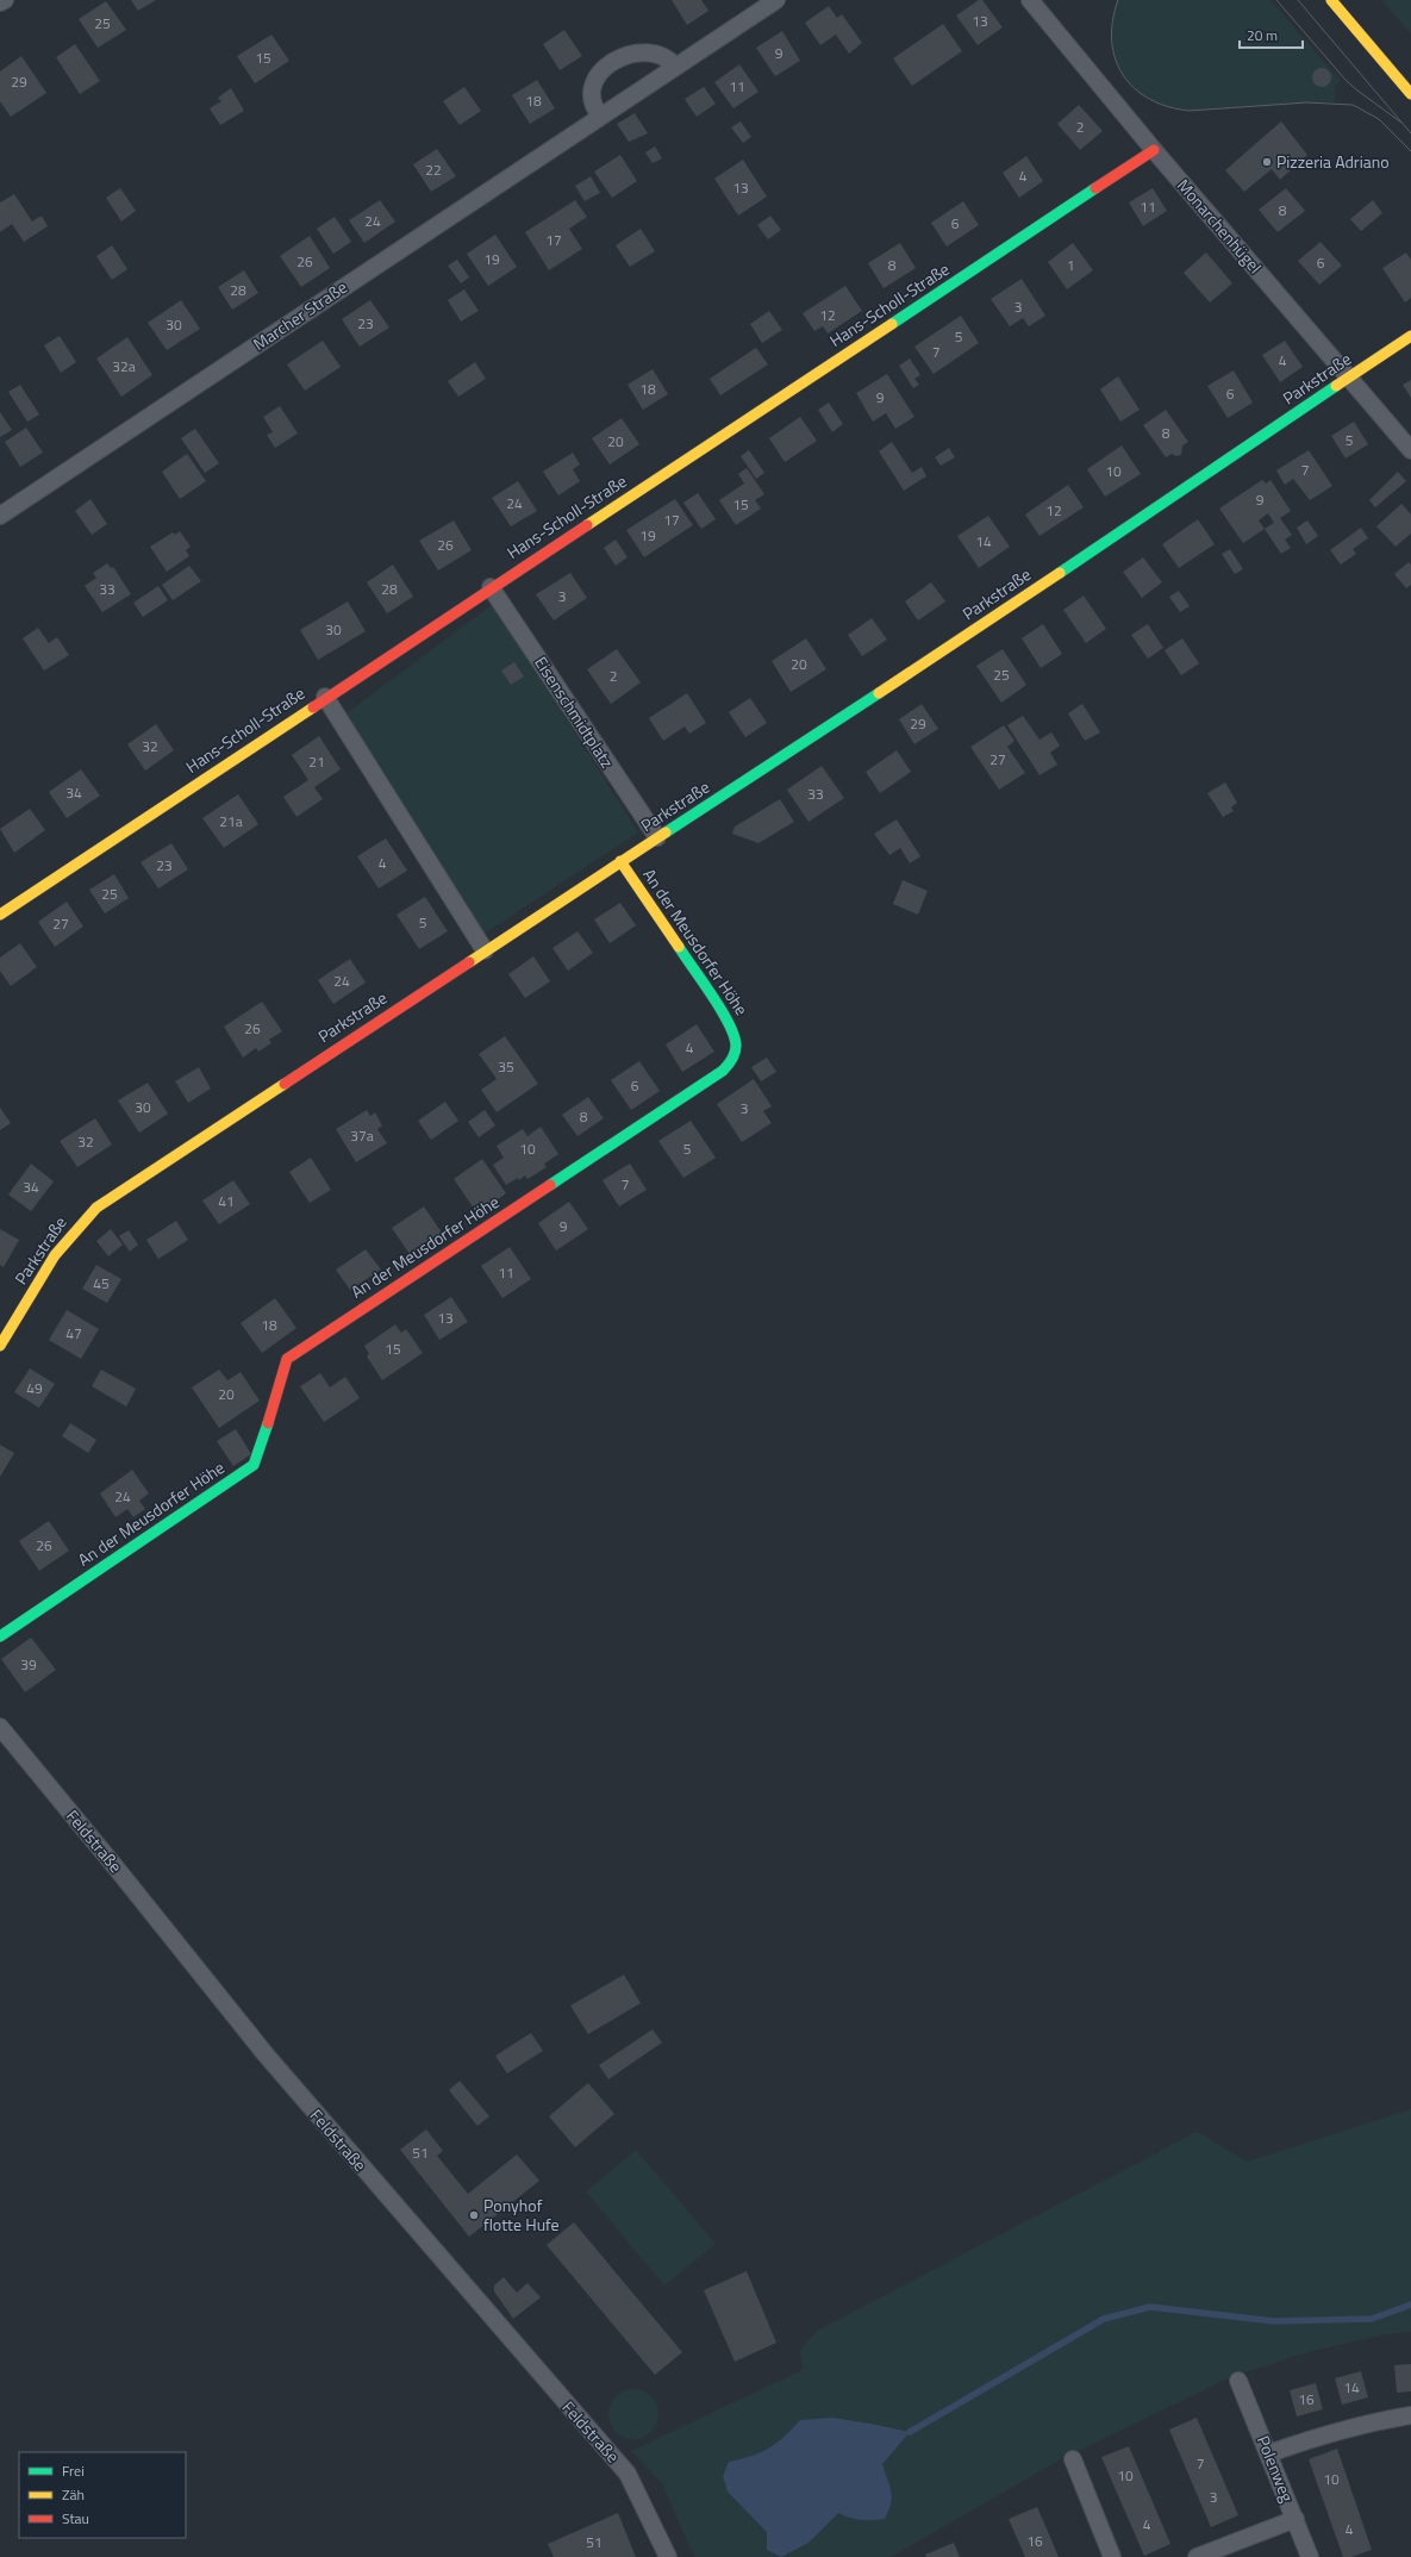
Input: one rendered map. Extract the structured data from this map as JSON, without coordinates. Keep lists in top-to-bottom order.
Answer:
{
  "streets": {
    "street": [
      "Monarchenhügel",
      "Hans-Scholl-Straße",
      "Marcher Straße",
      "Parkstraße",
      "Eisenschmidtplatz",
      "An der Meusdorfer Höhe",
      "Feldstraße",
      "Polenweg"
    ]
  },
  "crossings": [
    ["Monarchenhügel", "Hans-Scholl-Straße"],
    ["Monarchenhügel", "Parkstraße"],
    ["Hans-Scholl-Straße", "Eisenschmidtplatz"],
    ["Parkstraße", "Eisenschmidtplatz"],
    ["Parkstraße", "An der Meusdorfer Höhe"]
  ],
  "places": ["Pizzeria Adriano", "Ponyhof flotte Hufe"],
  "house_numbers": [
    "13",
    "25",
    "9",
    "15",
    "29",
    "11",
    "18",
    "2",
    "22",
    "4",
    "13",
    "11",
    "8",
    "24",
    "6",
    "17",
    "19",
    "26",
    "6",
    "8",
    "1",
    "28",
    "3",
    "12",
    "23",
    "30",
    "5",
    "7",
    "4",
    "32a",
    "18",
    "6",
    "9",
    "8",
    "5",
    "20",
    "7",
    "10",
    "9",
    "24",
    "15",
    "12",
    "17",
    "19",
    "14",
    "26",
    "33",
    "28",
    "3",
    "30",
    "20",
    "25",
    "2",
    "29",
    "32",
    "27",
    "21",
    "34",
    "33",
    "21a",
    "4",
    "23",
    "25",
    "5",
    "27",
    "24",
    "26",
    "4",
    "35",
    "6",
    "30",
    "3",
    "8",
    "37a",
    "32",
    "10",
    "5",
    "7",
    "34",
    "41",
    "9",
    "11",
    "45",
    "13",
    "18",
    "47",
    "15",
    "49",
    "20",
    "24",
    "26",
    "39",
    "51",
    "14",
    "16",
    "7",
    "10",
    "10",
    "3",
    "4",
    "4",
    "16",
    "51"
  ],
  "legend": ["Frei", "Zäh", "Stau"],
  "scale_bar": "20 m"
}
